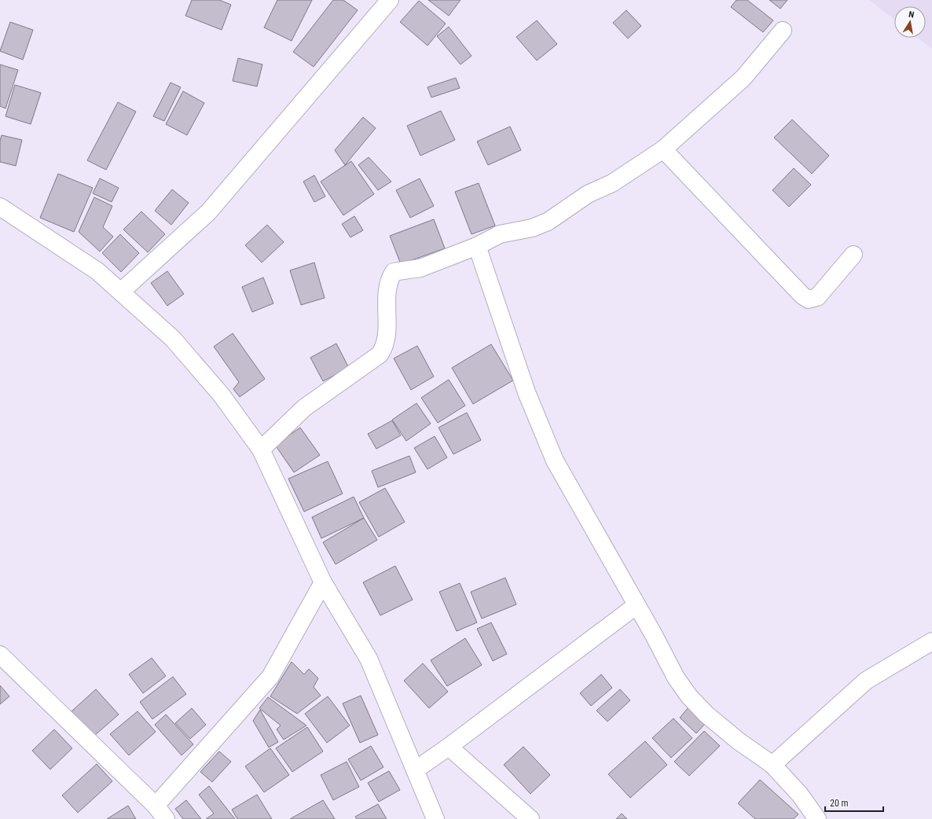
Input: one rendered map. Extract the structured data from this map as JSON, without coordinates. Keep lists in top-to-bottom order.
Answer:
{
  "scale_bar": "20 m",
  "north": "top"
}
